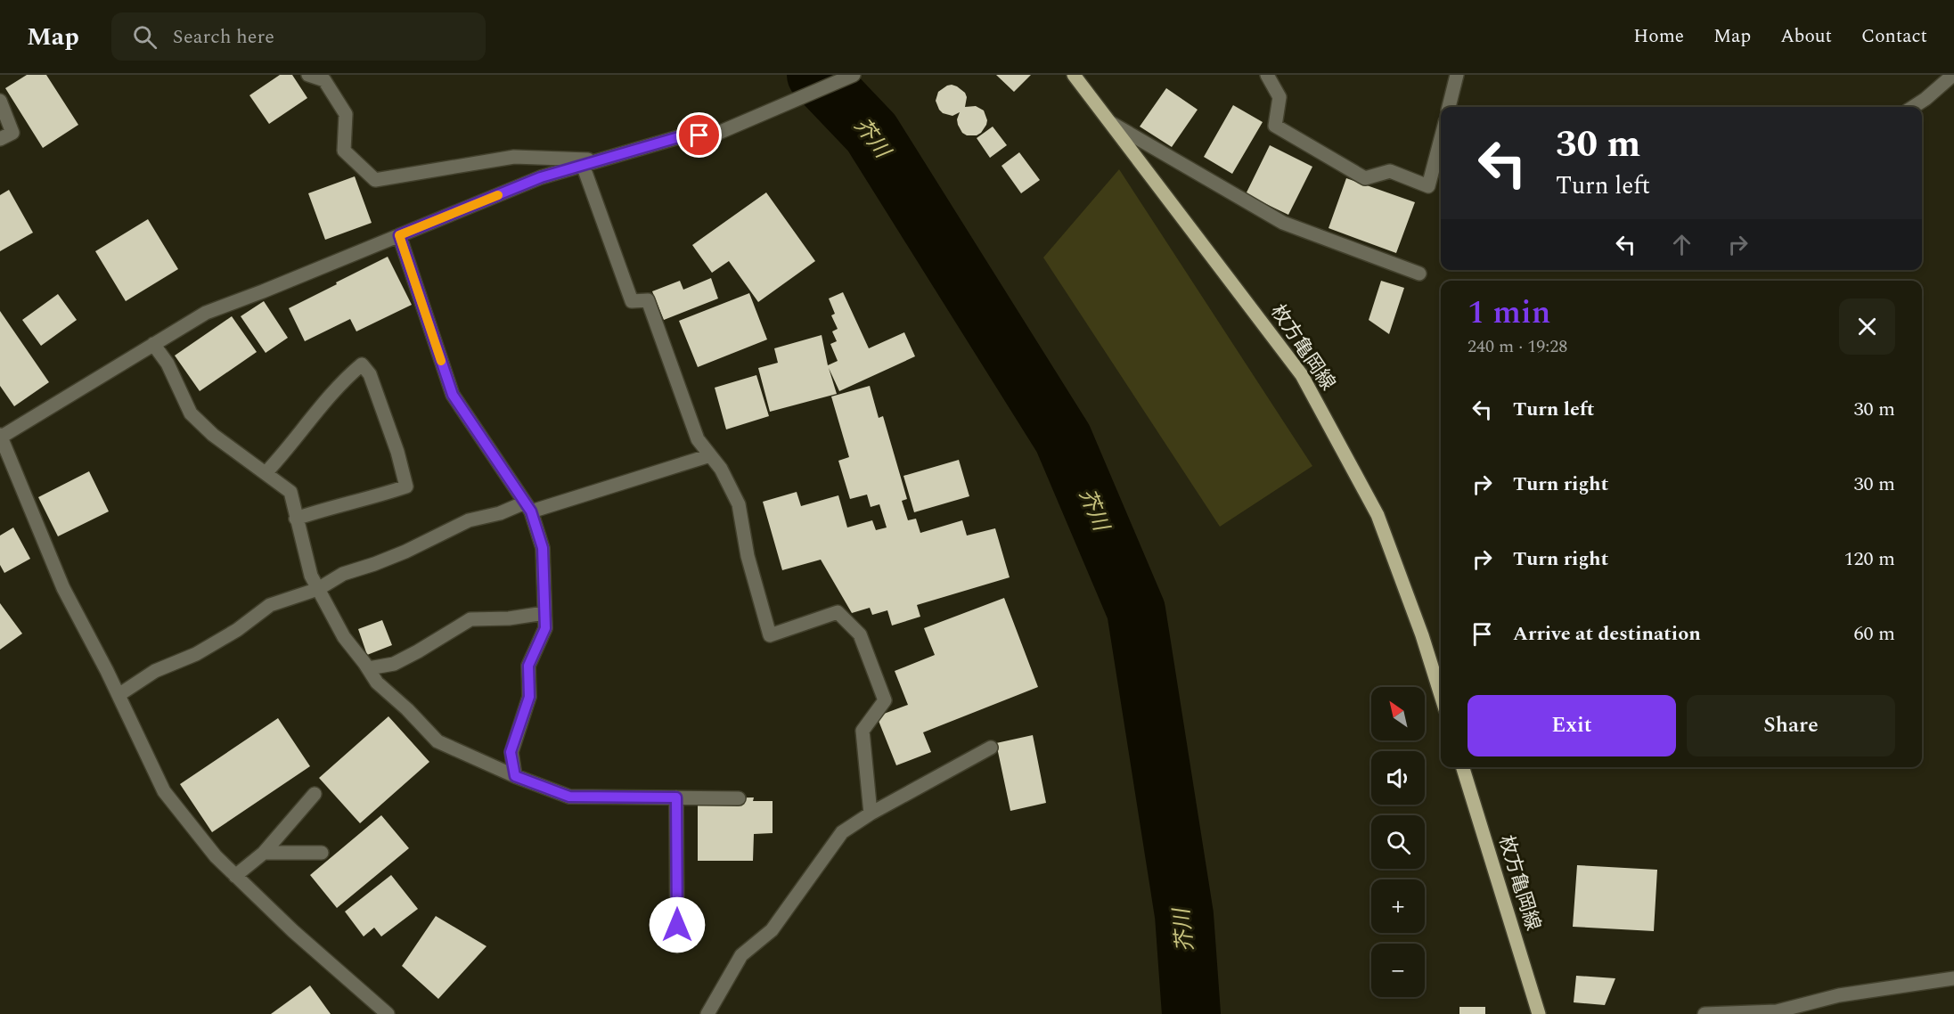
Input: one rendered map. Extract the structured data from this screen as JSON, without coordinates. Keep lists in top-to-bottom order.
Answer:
{
  "streets": {
    "main road": ["枚方亀岡線"]
  },
  "water": ["芥川"],
  "north": "top left",
  "page": {
    "header": "Map",
    "search": "Search here",
    "nav": [
      "Home",
      "Map",
      "About",
      "Contact"
    ],
    "turn": ["30 m", "Turn left"],
    "heading": ["1 min", "240 m · 19:28"],
    "list": [
      {
        "name": "Turn left",
        "value": "30 m"
      },
      {
        "name": "Turn right",
        "value": "30 m"
      },
      {
        "name": "Turn right",
        "value": "120 m"
      },
      {
        "name": "Arrive at destination",
        "value": "60 m"
      }
    ],
    "buttons": ["Exit", "Share"],
    "map_buttons": ["+", "−"]
  }
}
